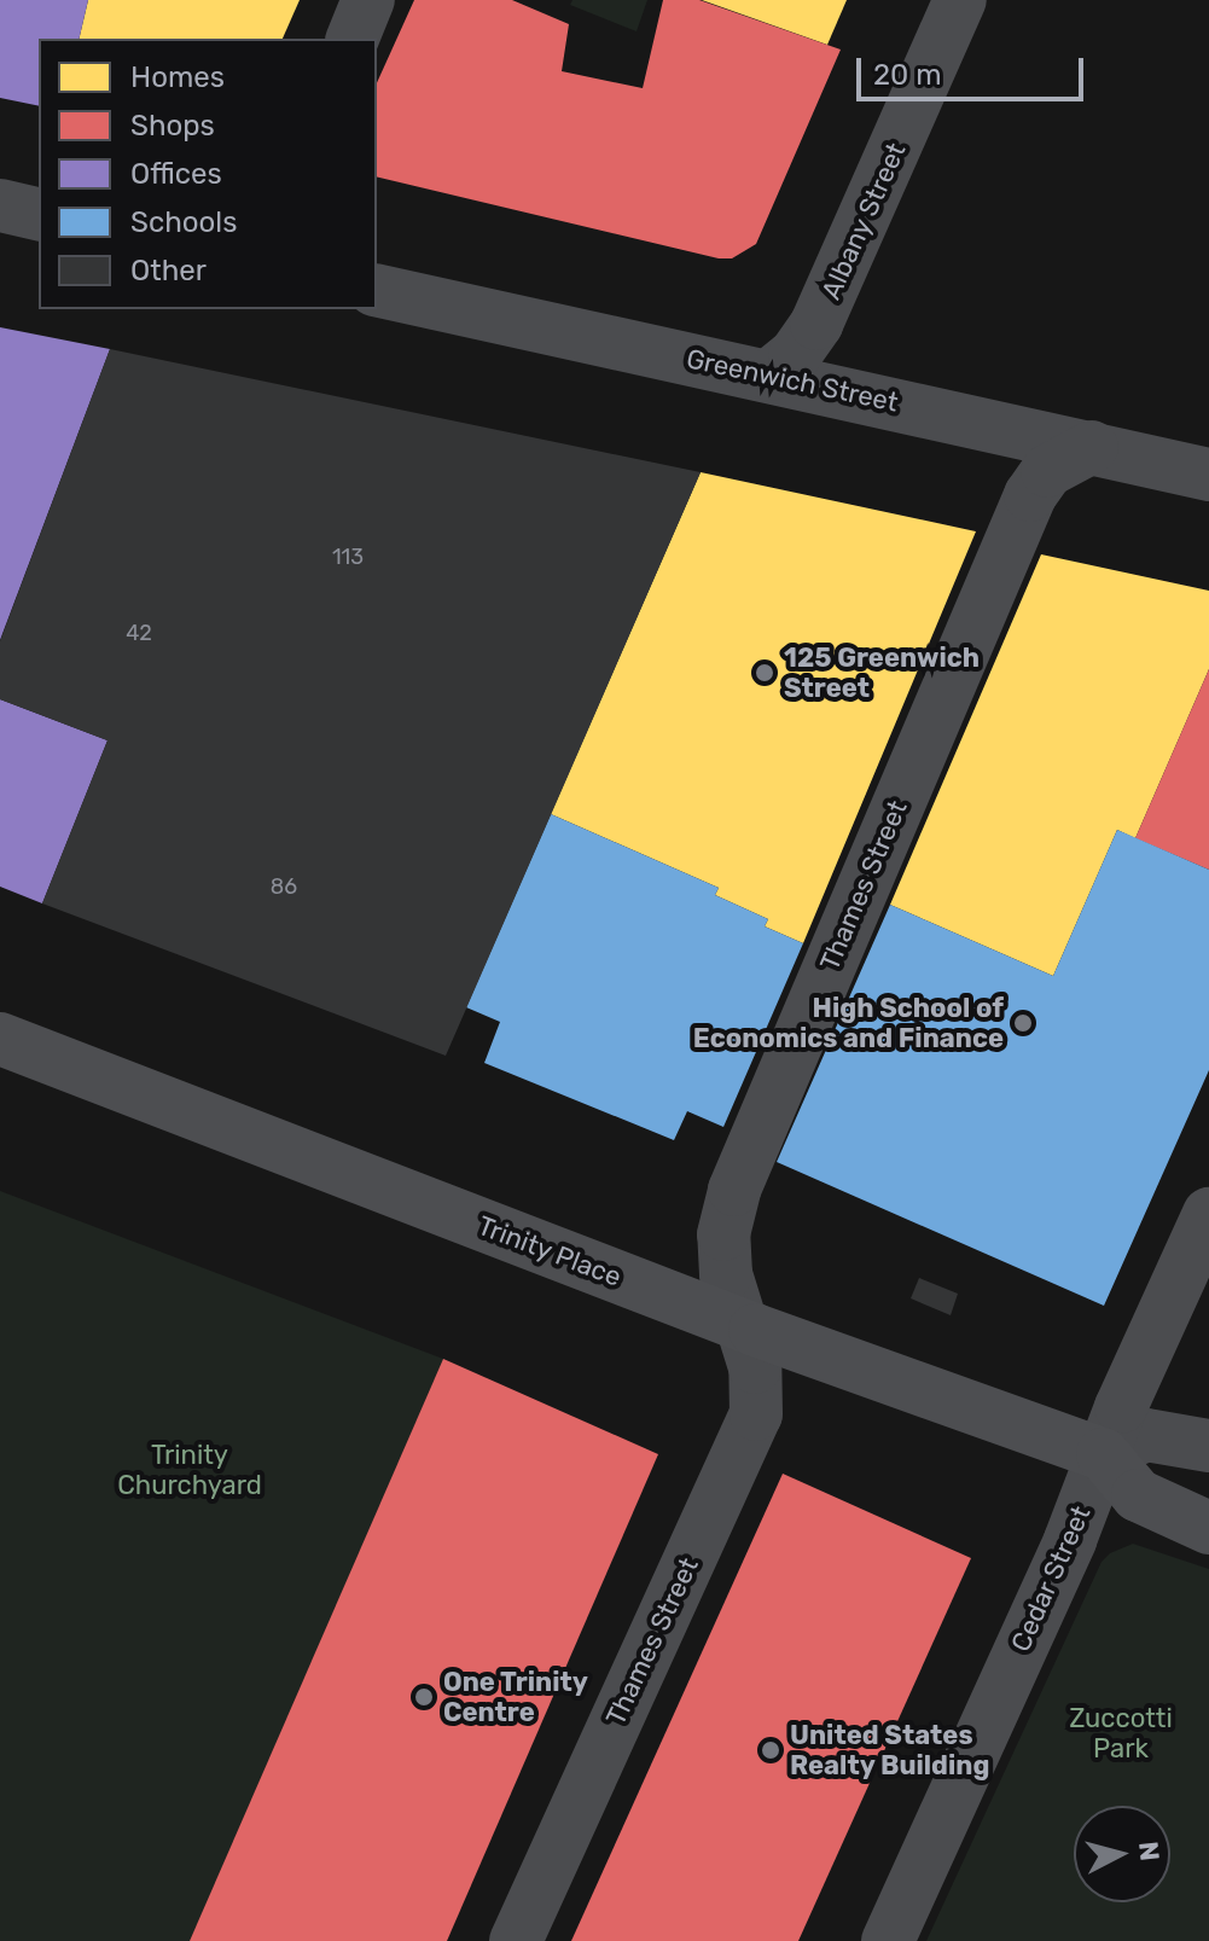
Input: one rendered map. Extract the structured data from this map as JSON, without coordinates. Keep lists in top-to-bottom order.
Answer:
{
  "streets": {
    "main road": ["Trinity Place"],
    "street": [
      "Albany Street",
      "Greenwich Street",
      "Thames Street",
      "Cedar Street"
    ]
  },
  "crossings": [
    ["Albany Street", "Greenwich Street"],
    ["Greenwich Street", "Thames Street"],
    ["Thames Street", "Trinity Place"],
    ["Trinity Place", "Cedar Street"]
  ],
  "parks": ["Trinity Churchyard", "Zuccotti Park"],
  "places": [
    "125 Greenwich Street",
    "High School of Economics and Finance",
    "One Trinity Centre",
    "United States Realty Building"
  ],
  "house_numbers": ["113", "42", "86"],
  "legend": [
    "Homes",
    "Shops",
    "Offices",
    "Schools",
    "Other"
  ],
  "scale_bar": "20 m",
  "north": "right"
}
